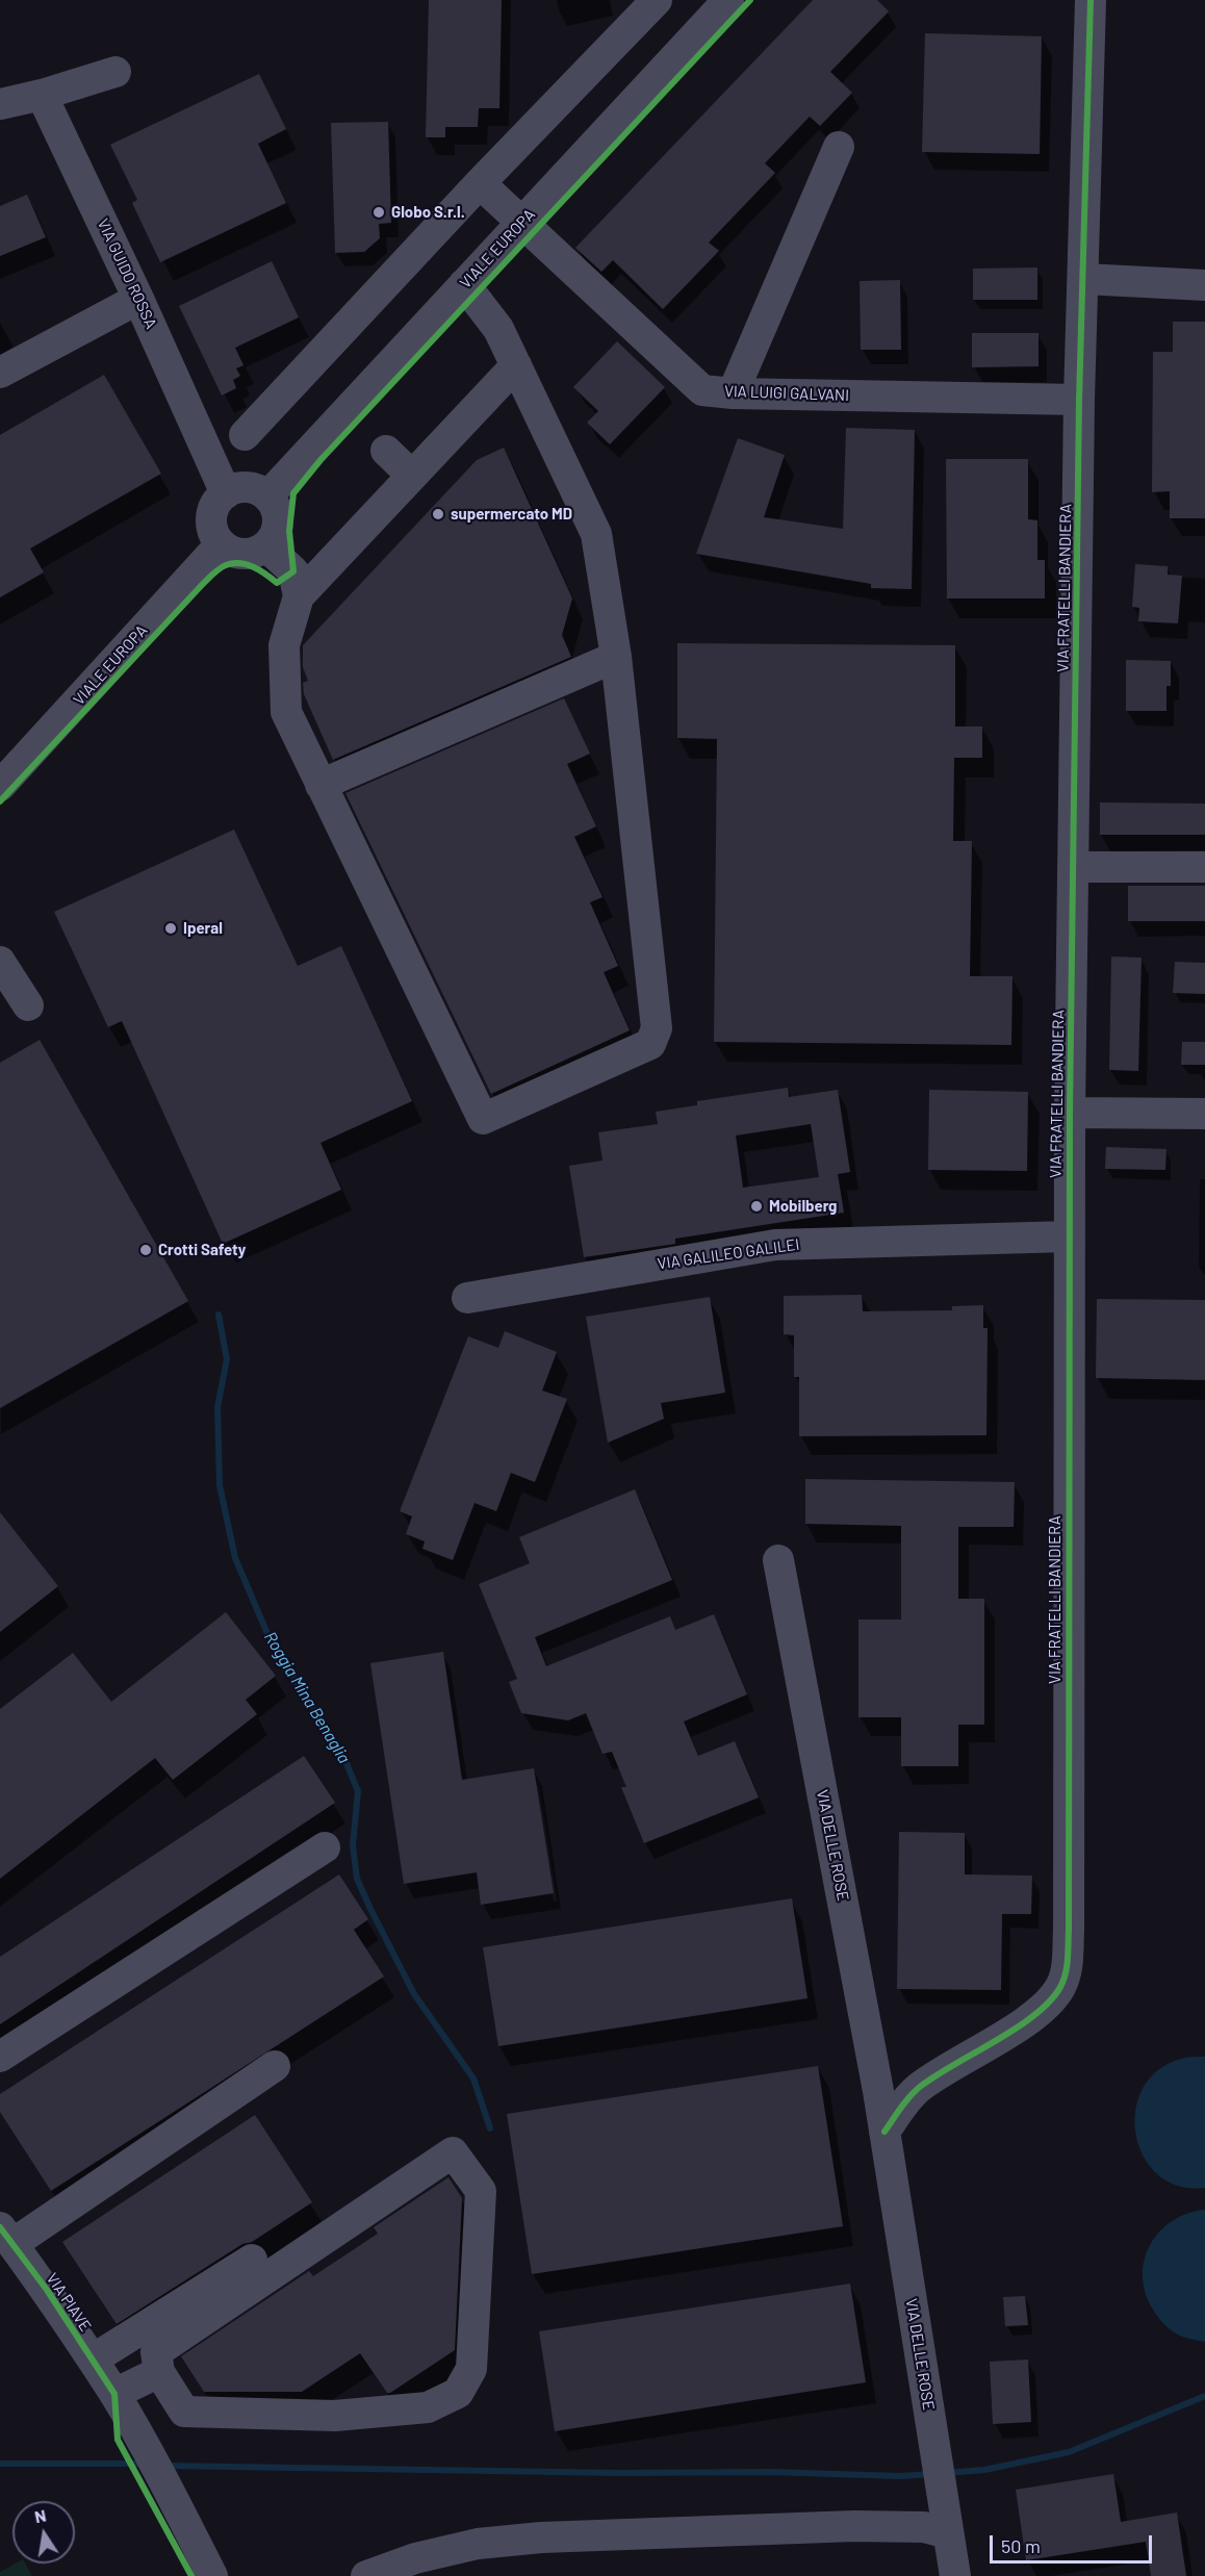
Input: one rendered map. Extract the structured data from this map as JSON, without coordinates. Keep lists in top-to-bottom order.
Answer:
{
  "streets": {
    "street": [
      "VIALE EUROPA",
      "VIA GUIDO ROSSA",
      "VIA LUIGI GALVANI",
      "VIA FRATELLI BANDIERA",
      "VIA GALILEO GALILEI",
      "VIA DELLE ROSE",
      "VIA PIAVE"
    ]
  },
  "crossings": [
    ["VIALE EUROPA", "VIA GUIDO ROSSA"],
    ["VIALE EUROPA", "VIA LUIGI GALVANI"],
    ["VIA LUIGI GALVANI", "VIA FRATELLI BANDIERA"],
    ["VIA FRATELLI BANDIERA", "VIA GALILEO GALILEI"],
    ["VIA FRATELLI BANDIERA", "VIA DELLE ROSE"]
  ],
  "water": ["Roggia Mina Benaglia"],
  "places": [
    "Globo S.r.l.",
    "supermercato MD",
    "Iperal",
    "Mobilberg",
    "Crotti Safety"
  ],
  "scale_bar": "50 m",
  "north": "top"
}
